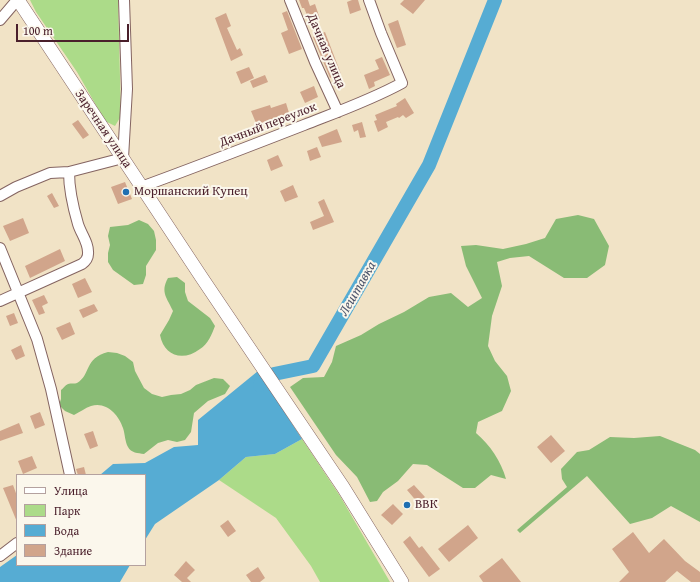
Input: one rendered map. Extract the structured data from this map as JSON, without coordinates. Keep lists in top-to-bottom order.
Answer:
{
  "streets": {
    "main road": ["Заречная улица"],
    "street": ["Дачная улица", "Дачный переулок"]
  },
  "crossings": [
    ["Дачная улица", "Дачный переулок"],
    ["Дачный переулок", "Заречная улица"]
  ],
  "water": ["Лештавка"],
  "places": ["Моршанский Купец", "ВВК"],
  "legend": [
    "Улица",
    "Парк",
    "Вода",
    "Здание"
  ],
  "scale_bar": "100 m"
}
